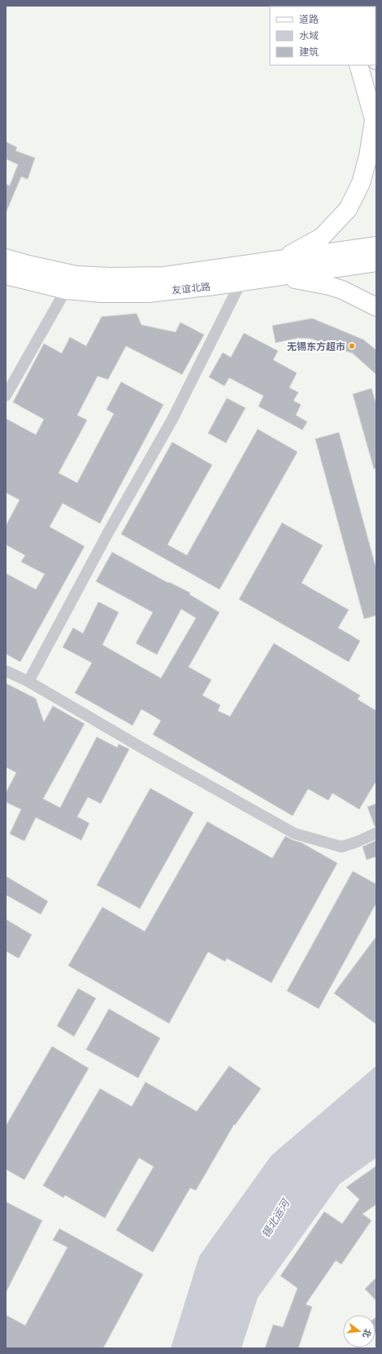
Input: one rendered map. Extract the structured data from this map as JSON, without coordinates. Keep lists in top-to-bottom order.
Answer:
{
  "streets": {
    "main road": ["友谊北路"]
  },
  "water": ["锡北运河"],
  "places": ["无锡东方超市"],
  "legend": ["道路", "水域", "建筑"],
  "north": "right"
}
